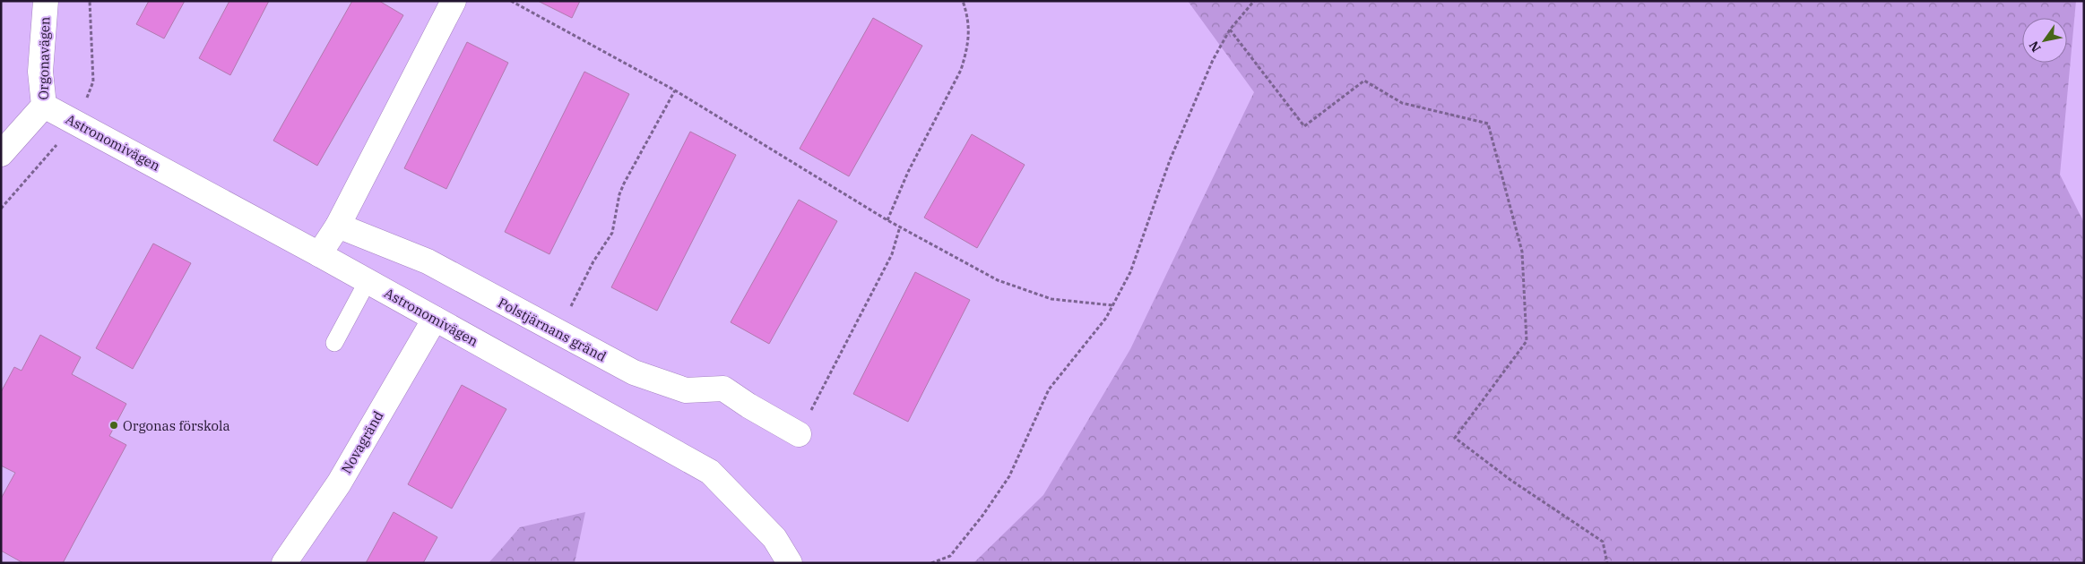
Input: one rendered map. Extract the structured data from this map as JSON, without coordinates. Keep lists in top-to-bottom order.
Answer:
{
  "streets": {
    "street": [
      "Orgonavägen",
      "Astronomivägen",
      "Polstjärnans gränd",
      "Novagränd"
    ]
  },
  "crossings": [
    ["Orgonavägen", "Astronomivägen"],
    ["Astronomivägen", "Novagränd"]
  ],
  "places": ["Orgonas förskola"],
  "north": "bottom left"
}
